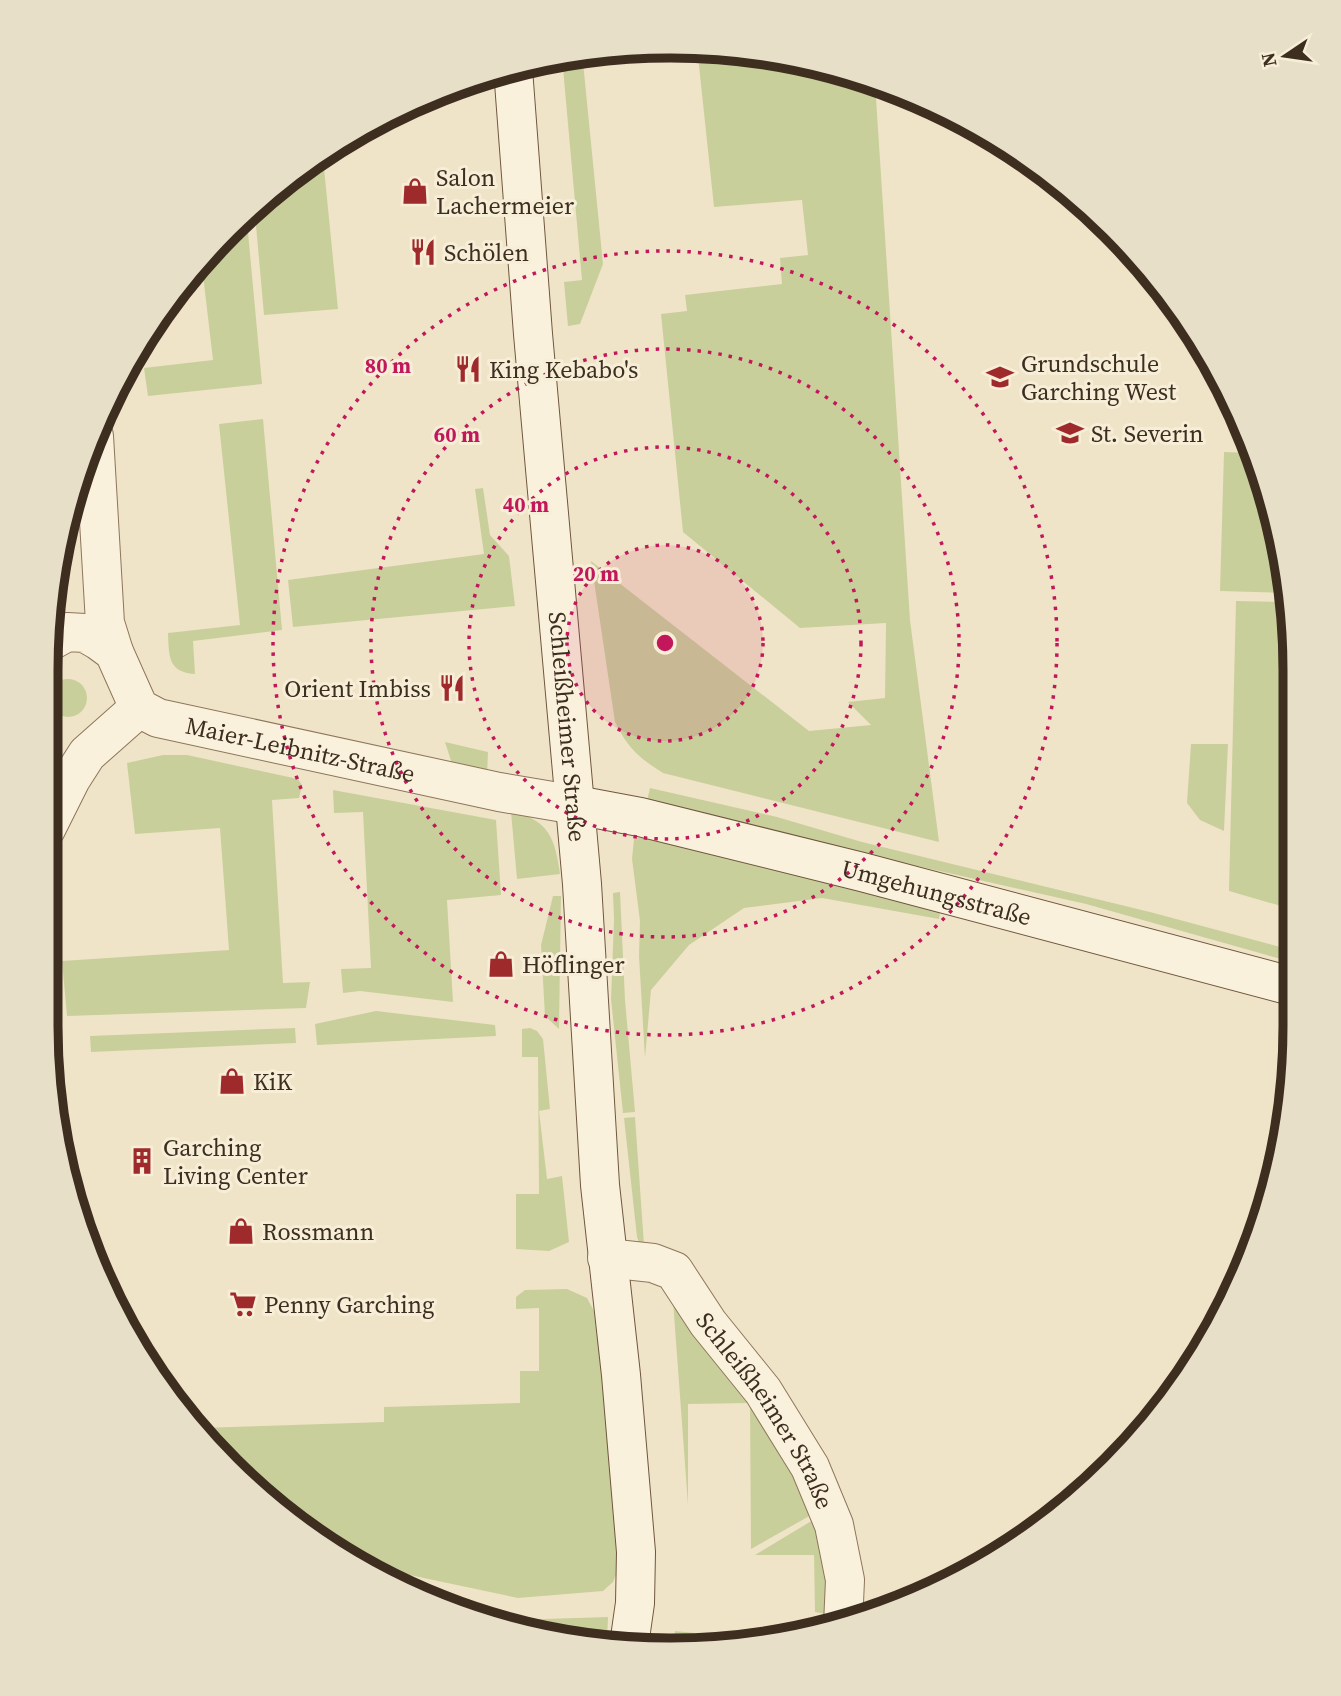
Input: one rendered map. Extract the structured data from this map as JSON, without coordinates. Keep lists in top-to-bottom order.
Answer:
{
  "streets": {
    "street": ["Schleißheimer Straße", "Maier-Leibnitz-Straße", "Umgehungsstraße"]
  },
  "crossings": [
    ["Schleißheimer Straße", "Maier-Leibnitz-Straße"],
    ["Schleißheimer Straße", "Umgehungsstraße"],
    ["Maier-Leibnitz-Straße", "Umgehungsstraße"]
  ],
  "places": {
    "shop": [
      "Salon Lachermeier",
      "Höflinger",
      "KiK",
      "Rossmann"
    ],
    "restaurant": ["Schölen", "King Kebabo's", "Orient Imbiss"],
    "school or university": ["Grundschule Garching West", "St. Severin"],
    "building": ["Garching Living Center"],
    "supermarket": ["Penny Garching"]
  },
  "north": "left",
  "rings": [
    "80 m",
    "60 m",
    "40 m",
    "20 m"
  ]
}
